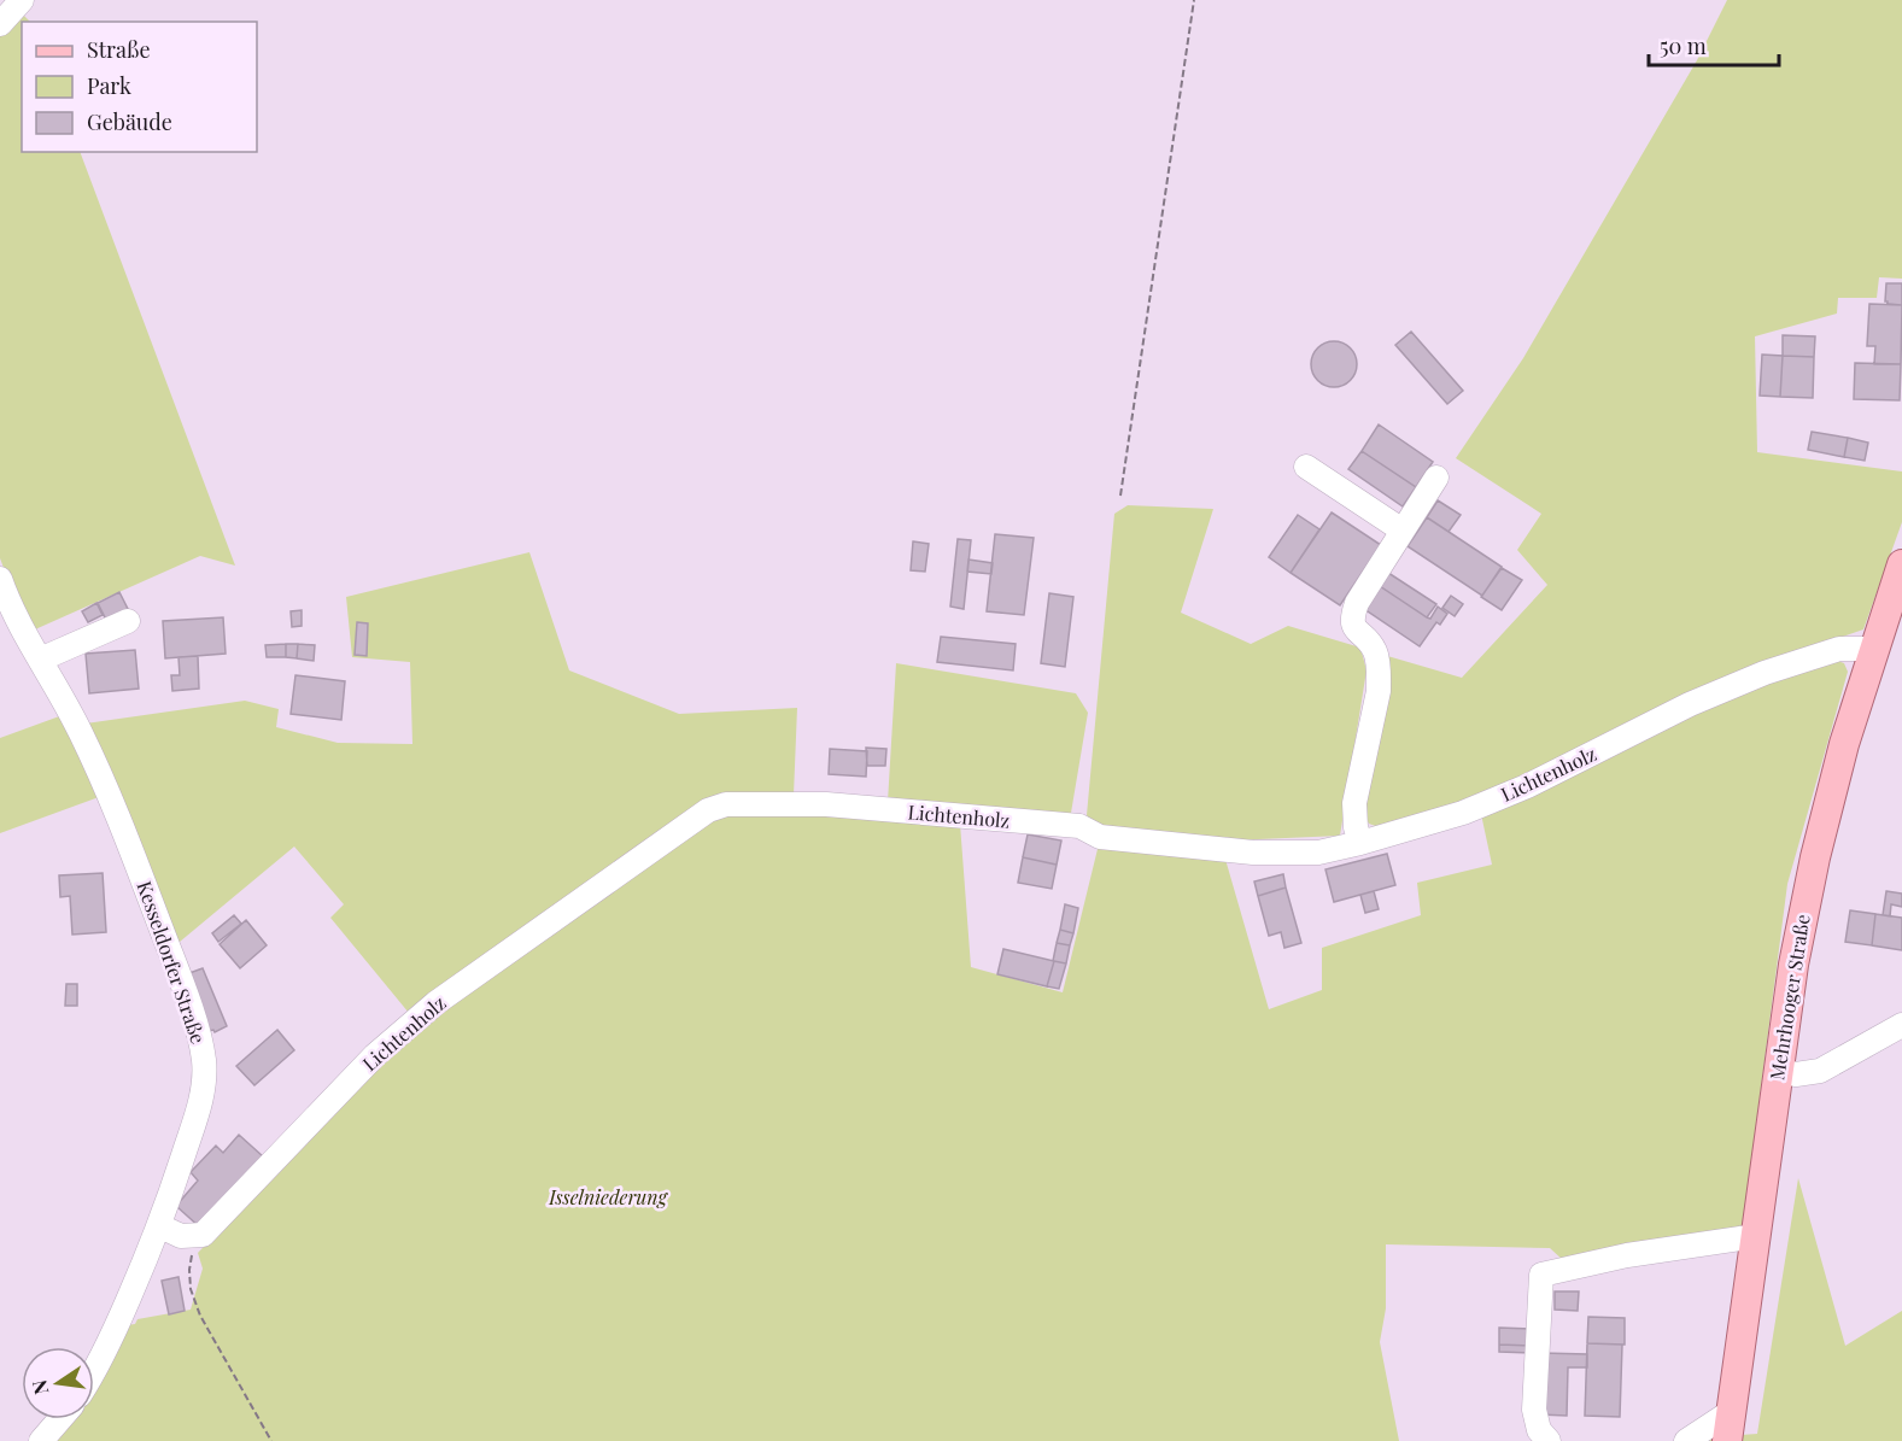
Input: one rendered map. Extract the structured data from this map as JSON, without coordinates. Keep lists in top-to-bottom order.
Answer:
{
  "streets": {
    "main road": ["Mehrhooger Straße"],
    "street": ["Lichtenholz", "Kesseldorfer Straße"]
  },
  "crossings": [
    ["Lichtenholz", "Mehrhooger Straße"]
  ],
  "parks": ["Isselniederung"],
  "legend": ["Straße", "Park", "Gebäude"],
  "scale_bar": "50 m",
  "north": "left"
}
